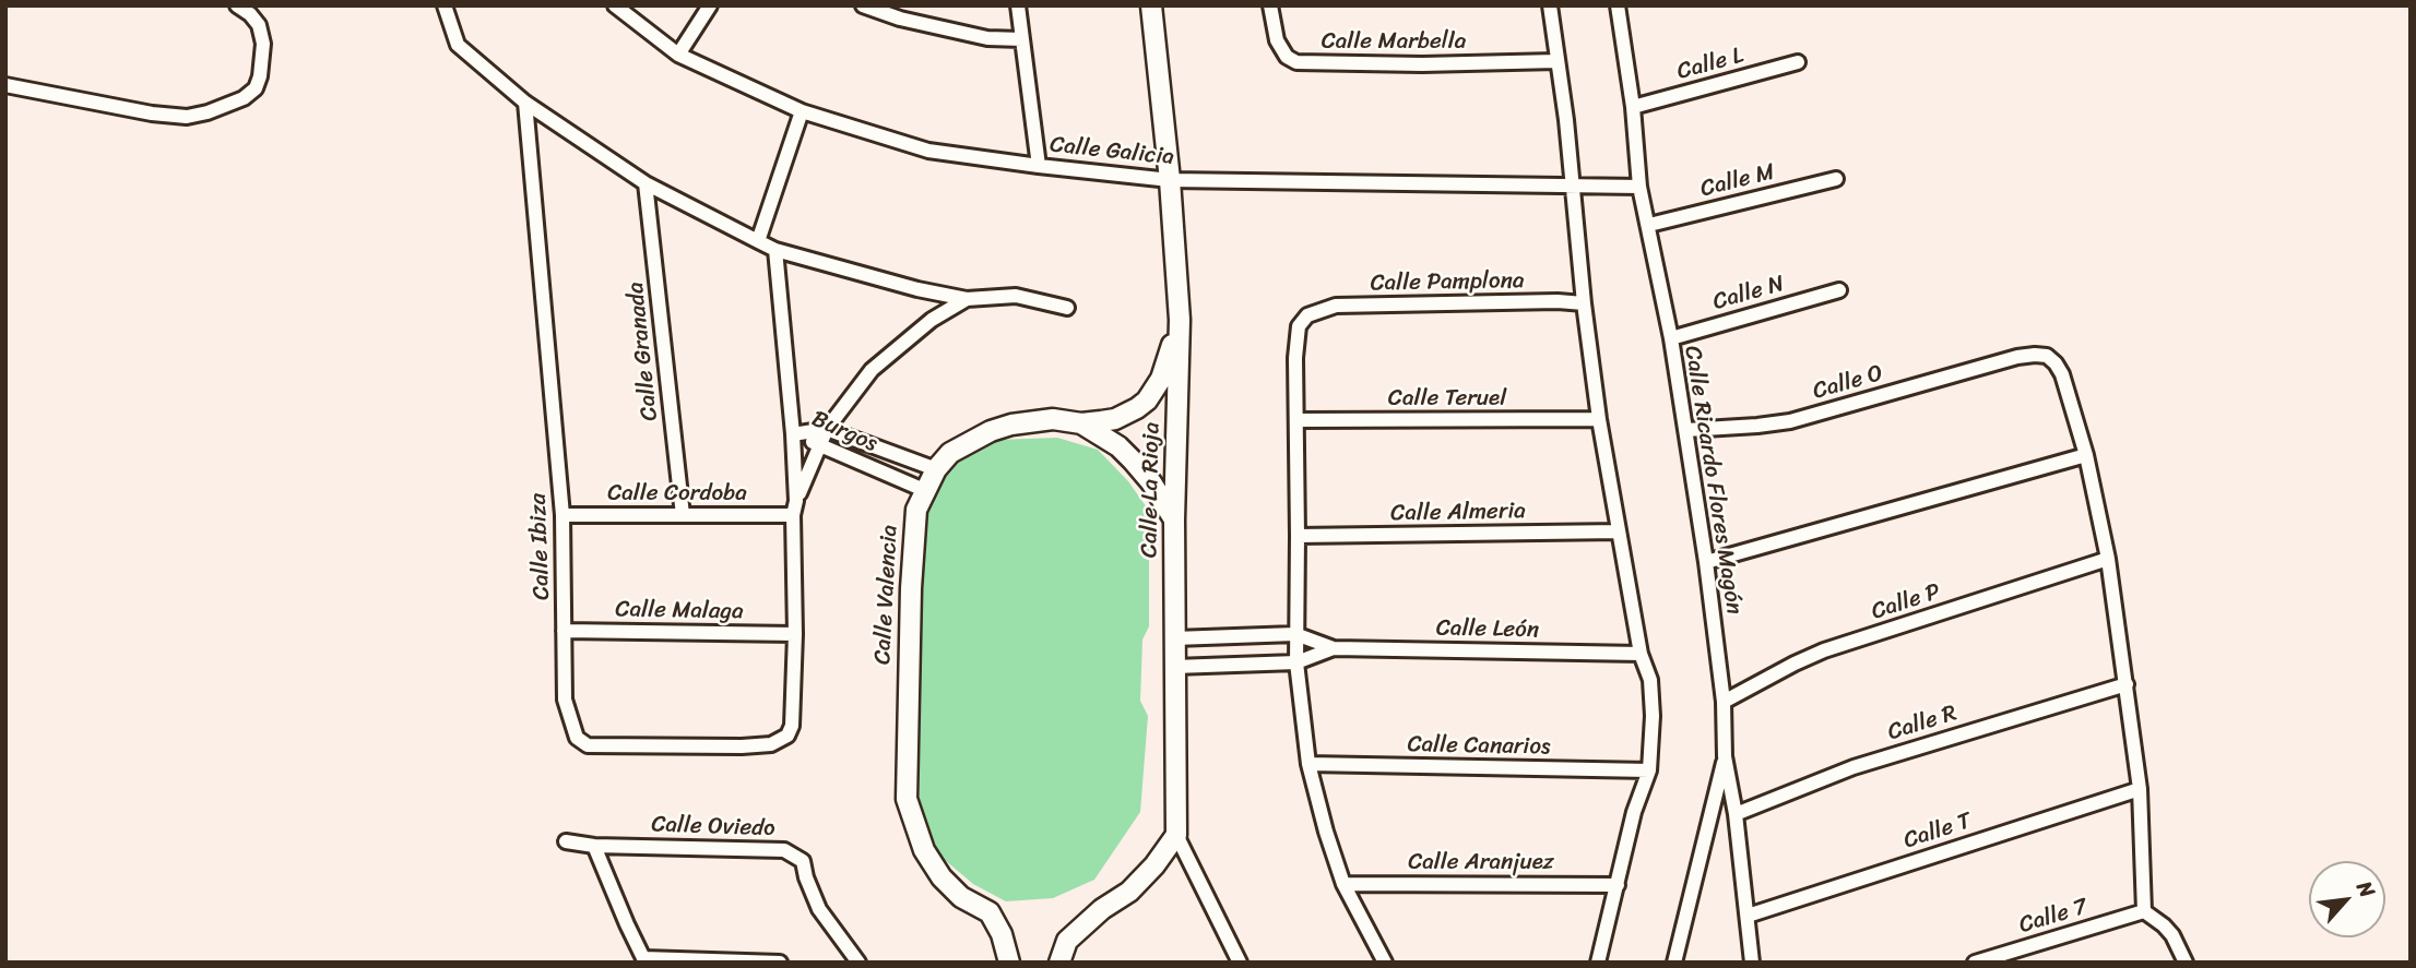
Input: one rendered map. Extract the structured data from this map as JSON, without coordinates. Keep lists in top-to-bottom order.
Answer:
{
  "streets": {
    "street": [
      "Calle Marbella",
      "Calle L",
      "Calle Galicia",
      "Calle M",
      "Calle Pamplona",
      "Calle N",
      "Calle Granada",
      "Calle O",
      "Calle Teruel",
      "Burgos",
      "Calle Ricardo Flores Magón",
      "Calle La Rioja",
      "Calle Cordoba",
      "Calle Almeria",
      "Calle Ibiza",
      "Calle Valencia",
      "Calle P",
      "Calle Malaga",
      "Calle León",
      "Calle R",
      "Calle Canarios",
      "Calle Oviedo",
      "Calle T",
      "Calle Aranjuez",
      "Calle 7"
    ]
  },
  "crossings": [
    ["Calle L", "Calle Ricardo Flores Magón"],
    ["Calle Galicia", "Calle Ricardo Flores Magón"],
    ["Calle Galicia", "Calle La Rioja"],
    ["Calle M", "Calle Ricardo Flores Magón"],
    ["Calle Pamplona", "Calle Teruel"],
    ["Calle Pamplona", "Calle Almeria"],
    ["Calle Pamplona", "Calle León"],
    ["Calle Pamplona", "Calle Canarios"],
    ["Calle Pamplona", "Calle Aranjuez"],
    ["Calle N", "Calle Ricardo Flores Magón"],
    ["Calle Granada", "Calle Cordoba"],
    ["Calle O", "Calle Ricardo Flores Magón"],
    ["Burgos", "Calle Valencia"],
    ["Calle Ricardo Flores Magón", "Calle P"],
    ["Calle Ricardo Flores Magón", "Calle R"],
    ["Calle Ricardo Flores Magón", "Calle T"],
    ["Calle La Rioja", "Calle Valencia"],
    ["Calle La Rioja", "Calle León"],
    ["Calle Cordoba", "Calle Ibiza"],
    ["Calle Ibiza", "Calle Malaga"]
  ],
  "north": "top right"
}
